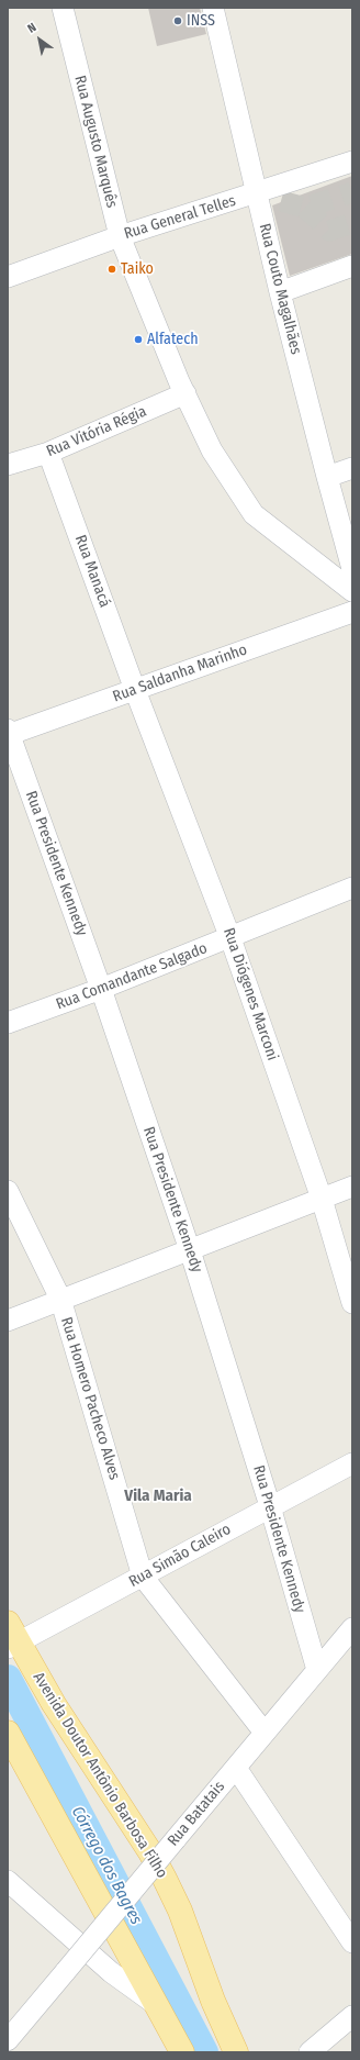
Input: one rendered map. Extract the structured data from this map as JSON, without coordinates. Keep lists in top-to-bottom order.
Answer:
{
  "streets": {
    "main road": ["Avenida Doutor Antônio Barbosa Filho"],
    "street": [
      "Rua Augusto Marquês",
      "Rua General Telles",
      "Rua Couto Magalhães",
      "Rua Vitória Régia",
      "Rua Manacá",
      "Rua Saldanha Marinho",
      "Rua Presidente Kennedy",
      "Rua Comandante Salgado",
      "Rua Diógenes Marconi",
      "Rua Homero Pacheco Alves",
      "Rua Simão Caleiro",
      "Rua Batatais"
    ]
  },
  "crossings": [
    ["Rua Augusto Marquês", "Rua General Telles"],
    ["Rua Augusto Marquês", "Rua Vitória Régia"],
    ["Rua General Telles", "Rua Couto Magalhães"],
    ["Rua Vitória Régia", "Rua Manacá"],
    ["Rua Manacá", "Rua Saldanha Marinho"],
    ["Rua Manacá", "Rua Diógenes Marconi"],
    ["Rua Saldanha Marinho", "Rua Presidente Kennedy"],
    ["Rua Saldanha Marinho", "Rua Diógenes Marconi"],
    ["Rua Presidente Kennedy", "Rua Comandante Salgado"],
    ["Rua Presidente Kennedy", "Rua Simão Caleiro"],
    ["Rua Presidente Kennedy", "Rua Batatais"],
    ["Rua Comandante Salgado", "Rua Diógenes Marconi"],
    ["Rua Homero Pacheco Alves", "Rua Simão Caleiro"],
    ["Rua Homero Pacheco Alves", "Rua Batatais"],
    ["Rua Simão Caleiro", "Avenida Doutor Antônio Barbosa Filho"]
  ],
  "districts": ["Vila Maria"],
  "water": ["Córrego dos Bagres"],
  "places": ["INSS", "Taiko", "Alfatech"],
  "north": "top left"
}
